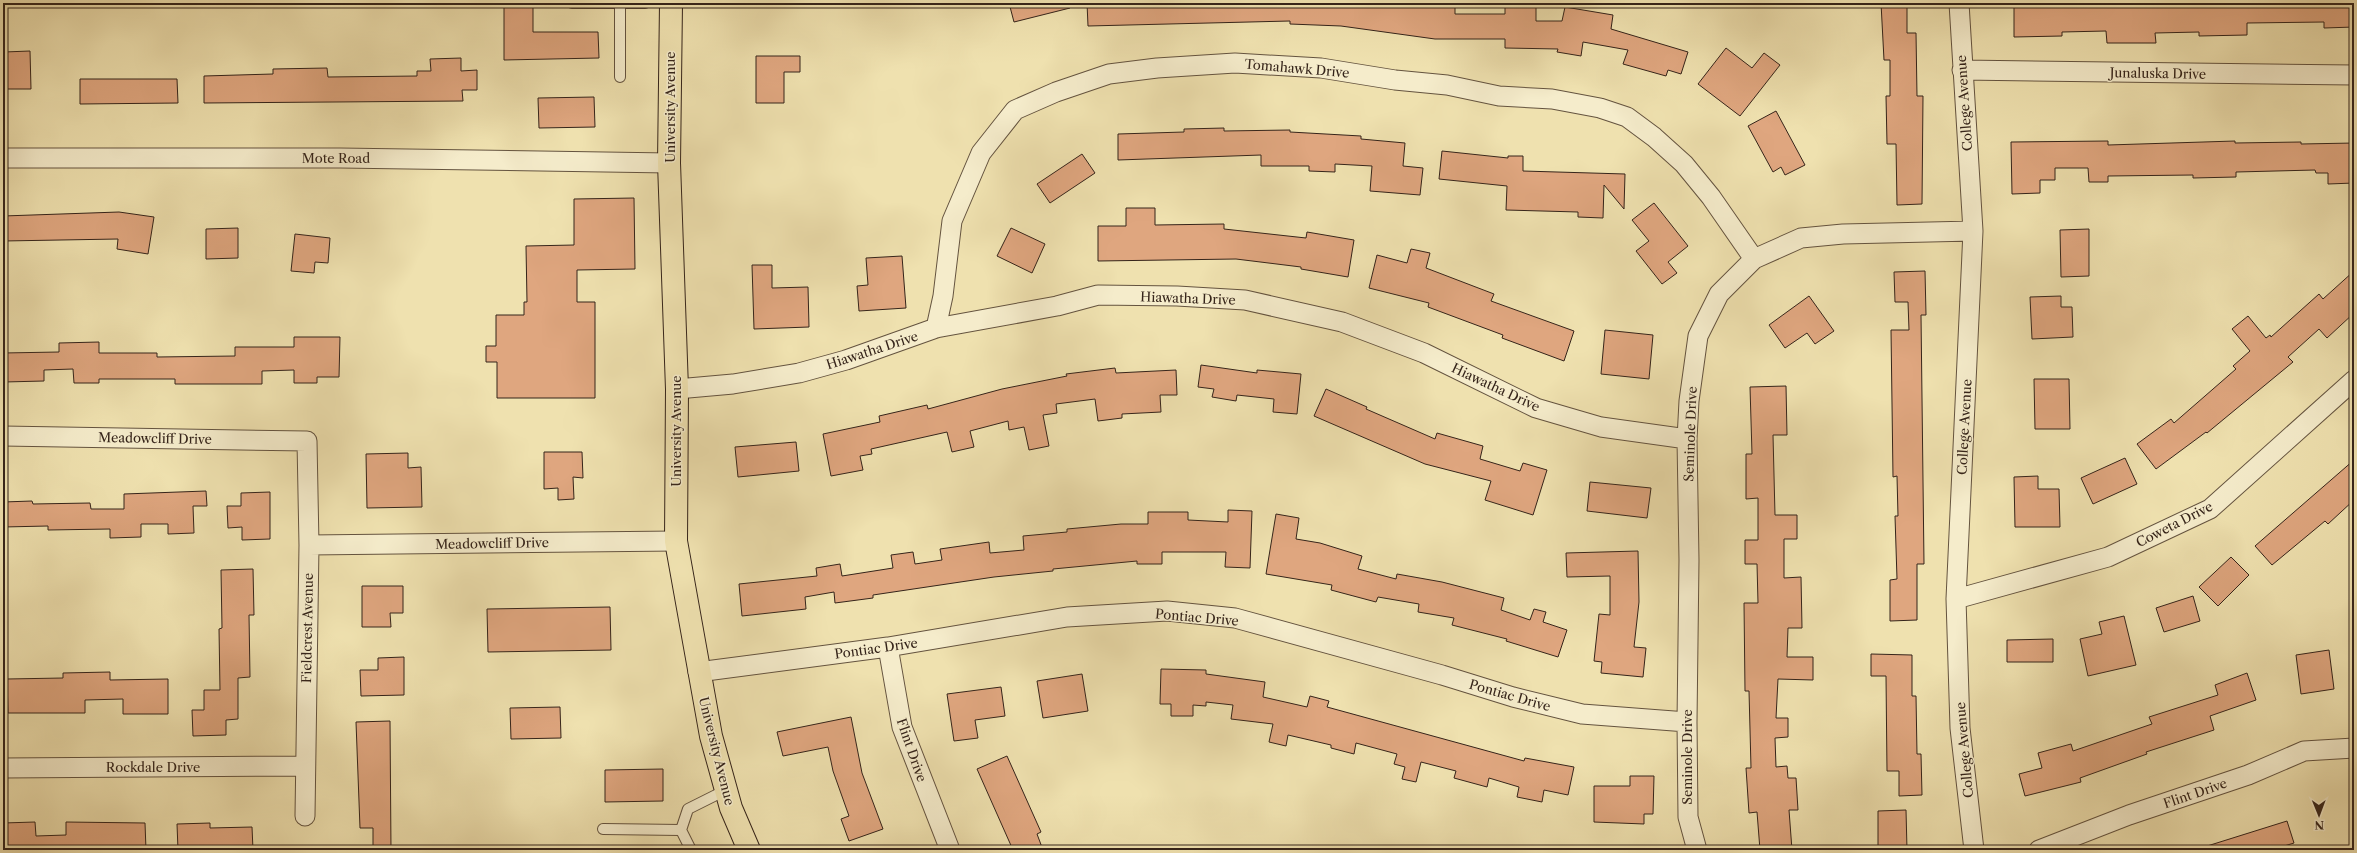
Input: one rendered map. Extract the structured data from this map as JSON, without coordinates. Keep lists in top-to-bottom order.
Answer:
{
  "streets": {
    "main road": ["University Avenue"],
    "street": [
      "Tomahawk Drive",
      "Junaluska Drive",
      "College Avenue",
      "Mote Road",
      "Hiawatha Drive",
      "Seminole Drive",
      "Meadowcliff Drive",
      "Coweta Drive",
      "Pontiac Drive",
      "Fieldcrest Avenue",
      "Flint Drive",
      "Rockdale Drive"
    ]
  },
  "crossings": [
    ["Tomahawk Drive", "Hiawatha Drive"],
    ["Tomahawk Drive", "Seminole Drive"],
    ["Junaluska Drive", "College Avenue"],
    ["College Avenue", "Seminole Drive"],
    ["College Avenue", "Coweta Drive"],
    ["University Avenue", "Mote Road"],
    ["University Avenue", "Hiawatha Drive"],
    ["University Avenue", "Meadowcliff Drive"],
    ["University Avenue", "Pontiac Drive"],
    ["Hiawatha Drive", "Seminole Drive"],
    ["Seminole Drive", "Pontiac Drive"],
    ["Meadowcliff Drive", "Fieldcrest Avenue"],
    ["Pontiac Drive", "Flint Drive"],
    ["Fieldcrest Avenue", "Rockdale Drive"]
  ],
  "north": "bottom"
}
